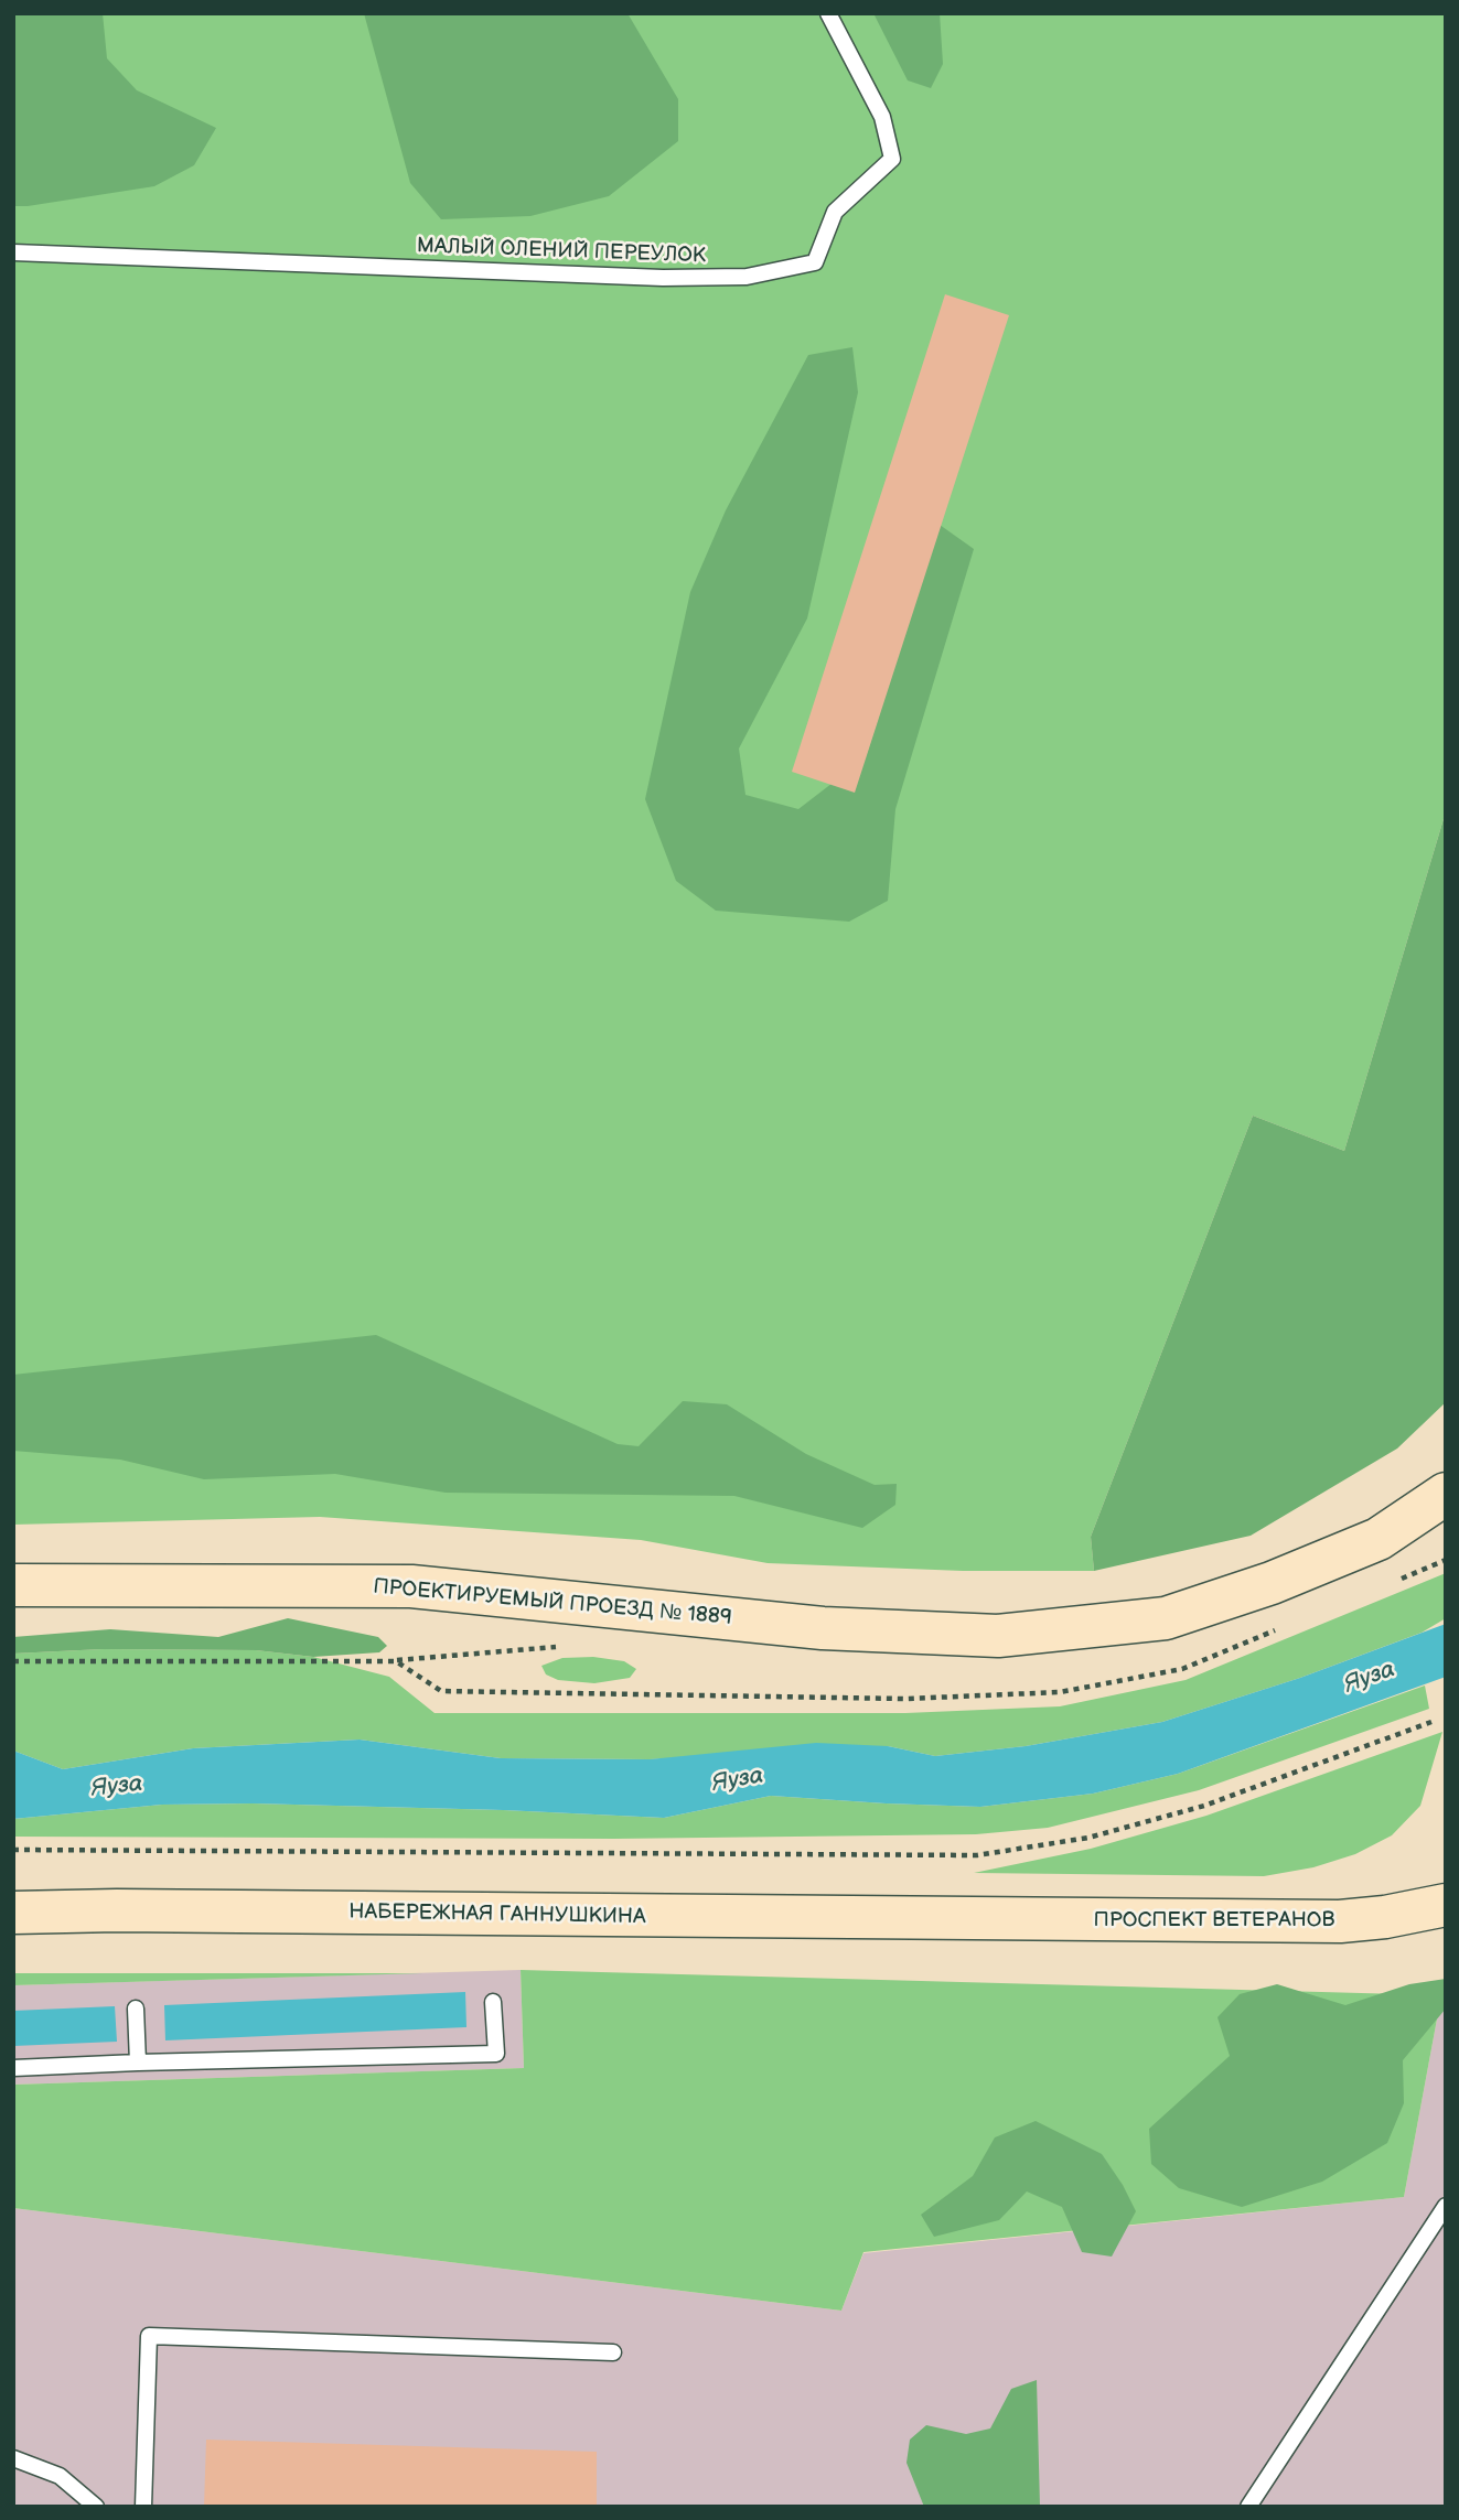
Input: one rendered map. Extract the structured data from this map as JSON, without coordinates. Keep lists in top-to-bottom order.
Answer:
{
  "streets": {
    "main road": ["ПРОЕКТИРУЕМЫЙ ПРОЕЗД № 1889", "НАБЕРЕЖНАЯ ГАННУШКИНА", "ПРОСПЕКТ ВЕТЕРАНОВ"],
    "lane": ["МАЛЫЙ ОЛЕНИЙ ПЕРЕУЛОК"]
  },
  "crossings": [
    ["НАБЕРЕЖНАЯ ГАННУШКИНА", "ПРОСПЕКТ ВЕТЕРАНОВ"]
  ],
  "water": ["Яуза"]
}
